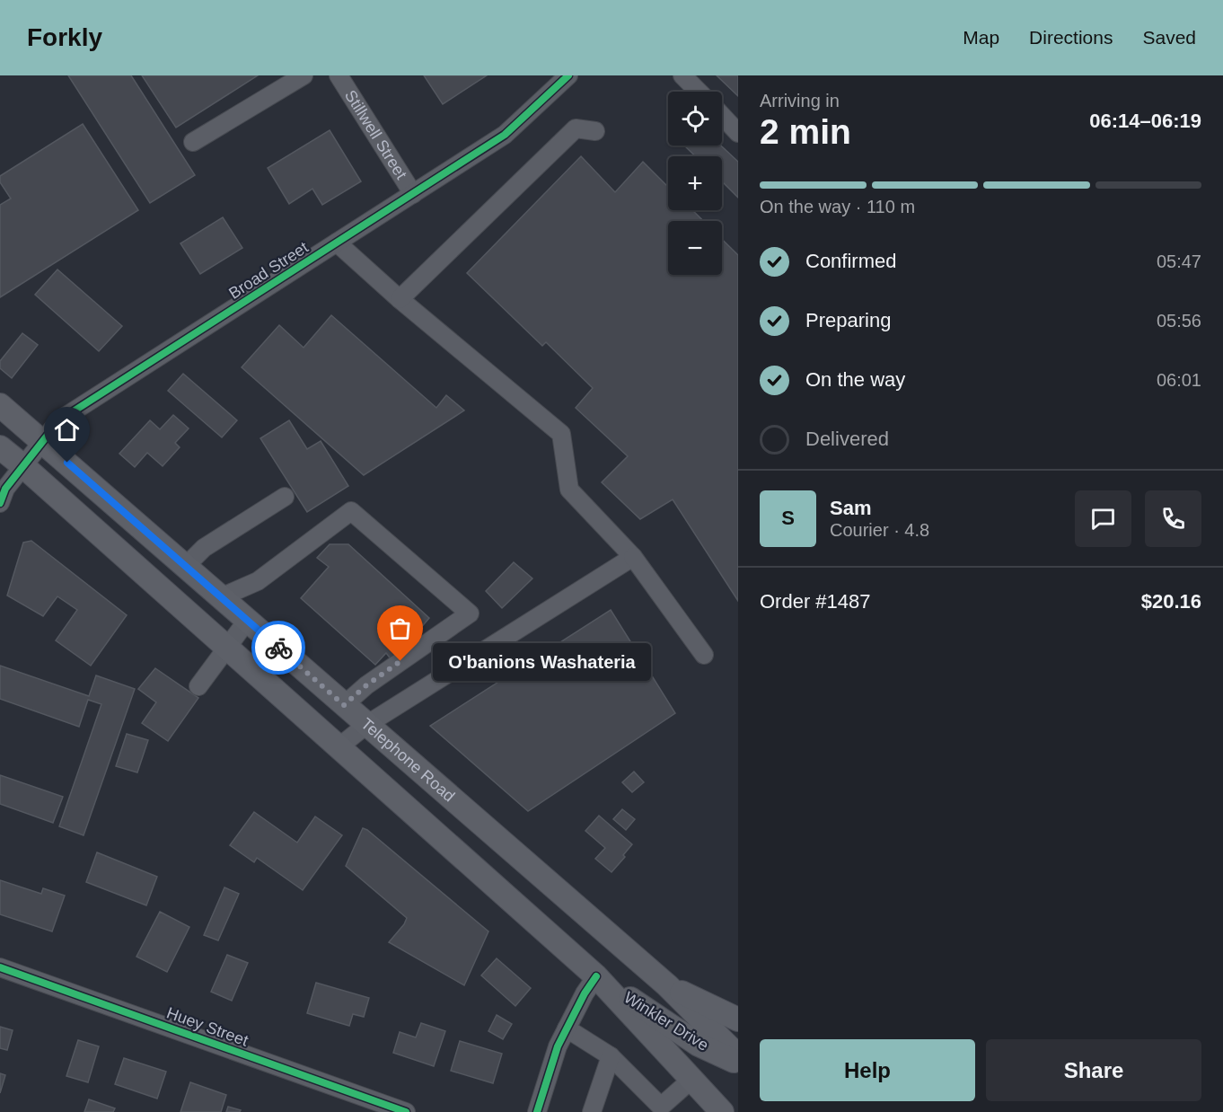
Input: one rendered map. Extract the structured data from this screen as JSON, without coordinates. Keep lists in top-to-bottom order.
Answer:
{
  "streets": {
    "main road": ["Telephone Road", "Winkler Drive"],
    "street": ["Stillwell Street", "Broad Street", "Huey Street"]
  },
  "crossings": [
    ["Stillwell Street", "Broad Street"],
    ["Broad Street", "Telephone Road"],
    ["Telephone Road", "Winkler Drive"]
  ],
  "places": ["O'banions Washateria"],
  "page": {
    "header": "Forkly",
    "nav": ["Map", "Directions", "Saved"],
    "heading": ["2 min", "Arriving in", "06:14–06:19"],
    "panel": [
      "Sam",
      "Courier · 4.8",
      "Order #1487",
      "$20.16"
    ],
    "map_buttons": ["+", "−"],
    "bar": "On the way · 110 m",
    "list": [
      ["Confirmed", "05:47"],
      ["Preparing", "05:56"],
      ["On the way", "06:01"],
      "Delivered"
    ],
    "round": "S",
    "bubble": "O'banions Washateria",
    "buttons": ["Help", "Share"]
  }
}
